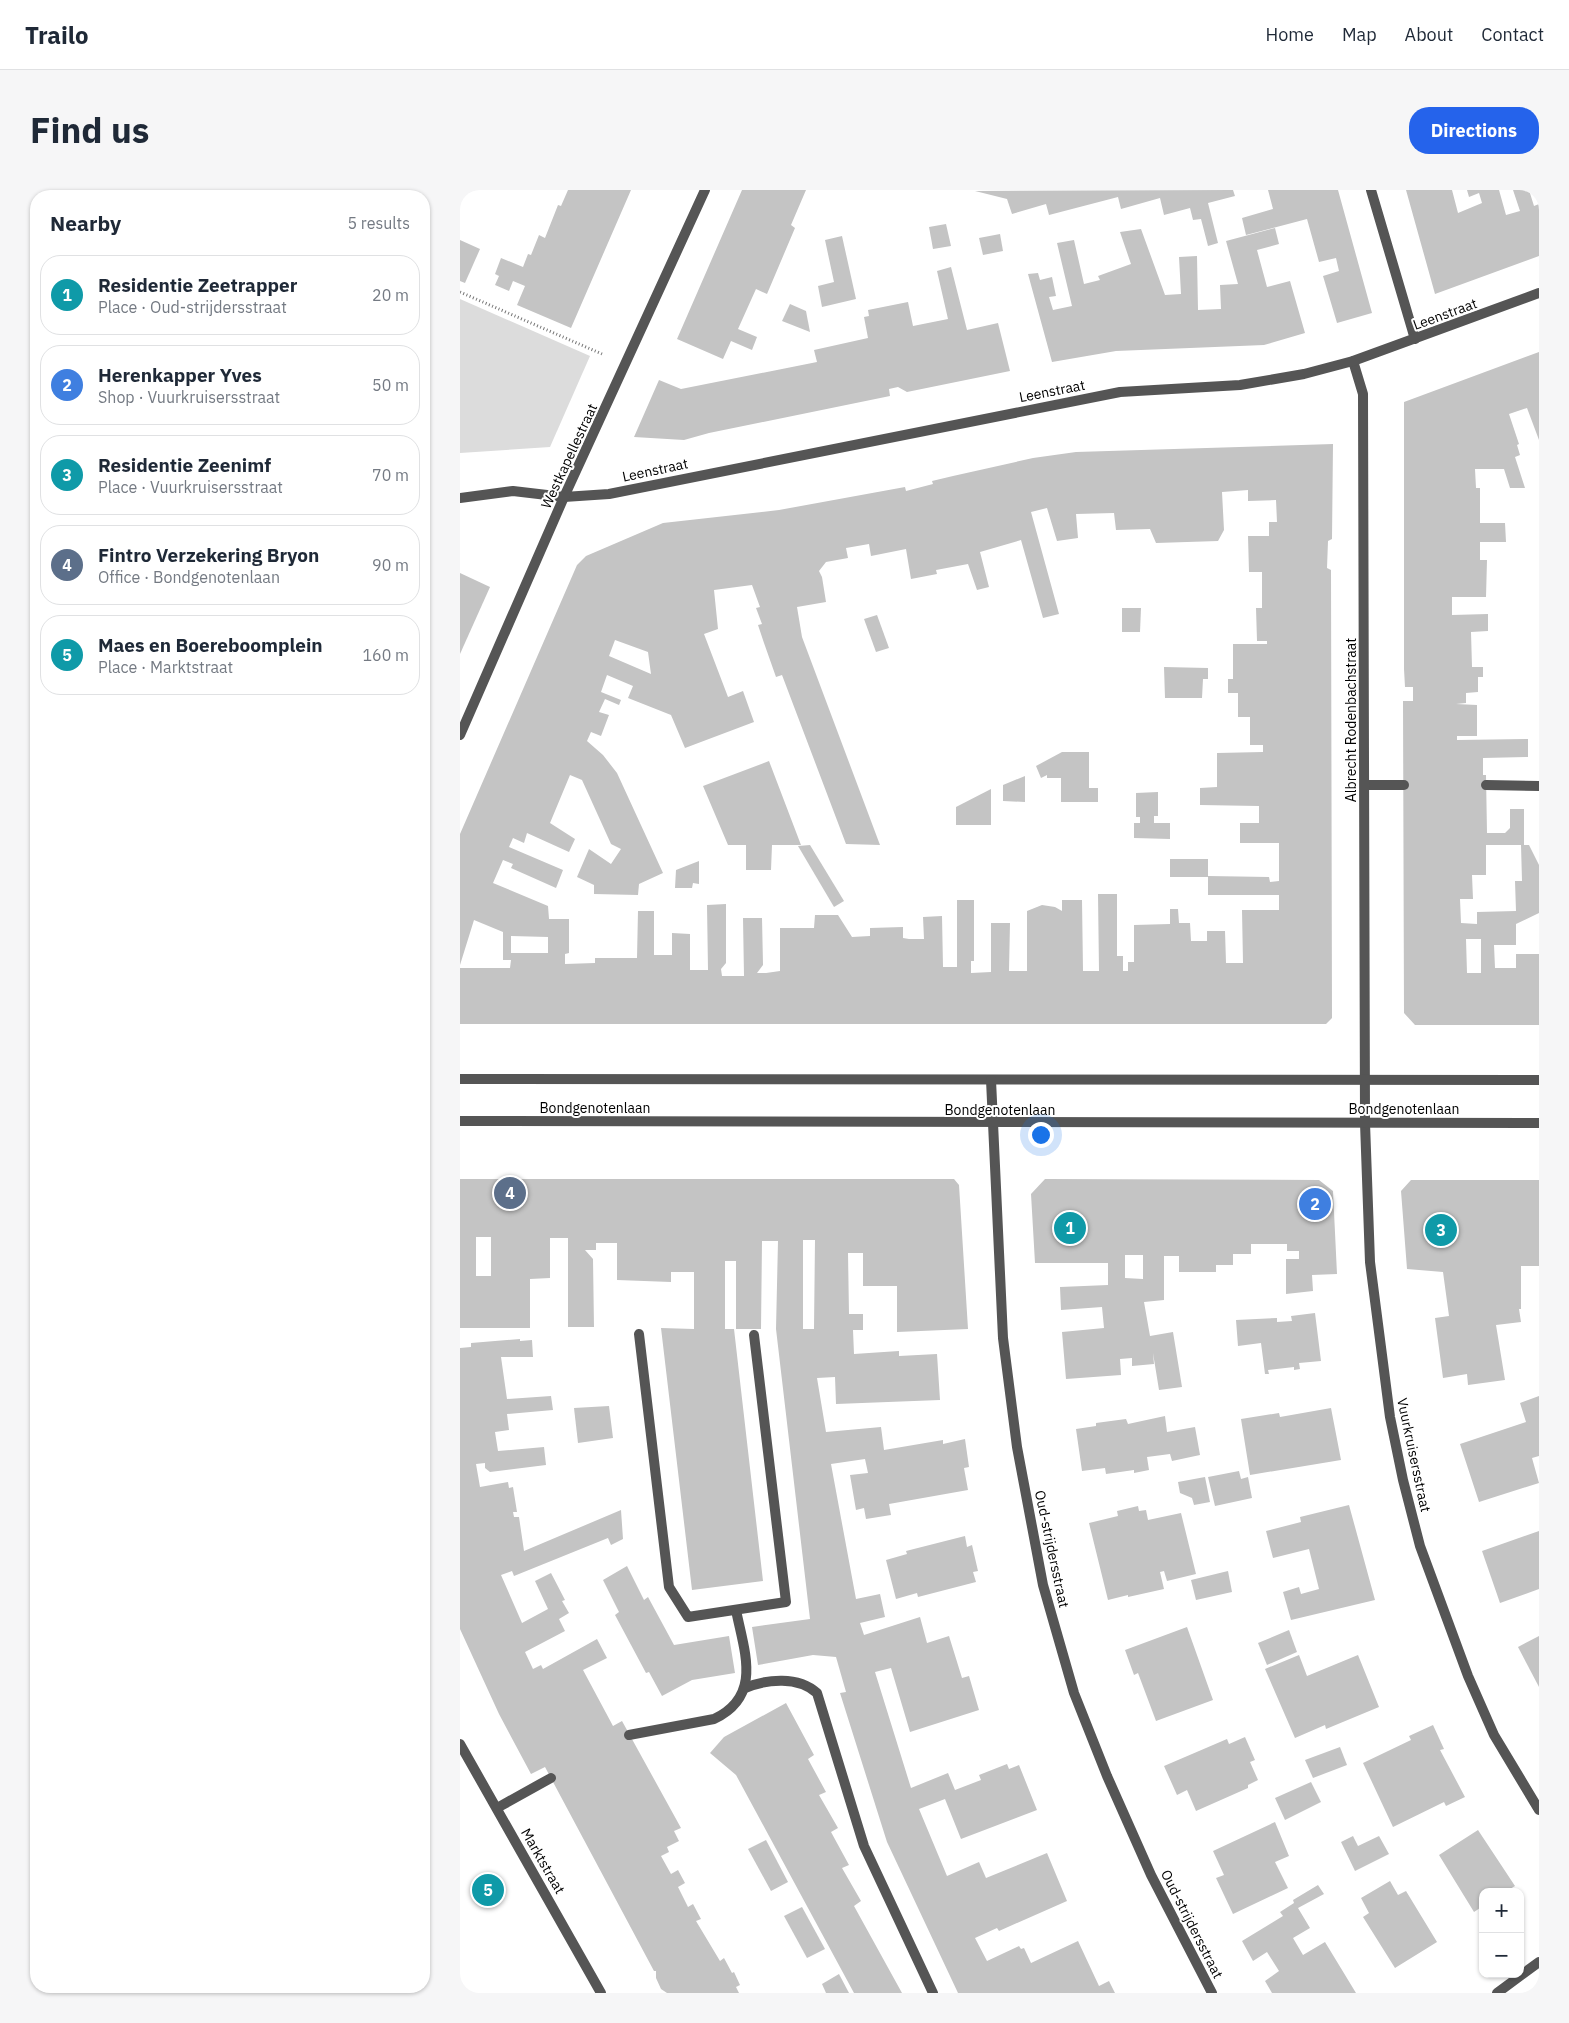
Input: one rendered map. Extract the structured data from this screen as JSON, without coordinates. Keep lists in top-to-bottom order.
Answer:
{
  "streets": {
    "street": [
      "Leenstraat",
      "Westkapellestraat",
      "Albrecht Rodenbachstraat",
      "Bondgenotenlaan",
      "Vuurkruisersstraat",
      "Oud-strijdersstraat",
      "Marktstraat"
    ]
  },
  "crossings": [
    ["Leenstraat", "Westkapellestraat"],
    ["Leenstraat", "Albrecht Rodenbachstraat"],
    ["Albrecht Rodenbachstraat", "Bondgenotenlaan"],
    ["Albrecht Rodenbachstraat", "Vuurkruisersstraat"],
    ["Bondgenotenlaan", "Vuurkruisersstraat"],
    ["Bondgenotenlaan", "Oud-strijdersstraat"]
  ],
  "page": {
    "header": "Trailo",
    "nav": [
      "Home",
      "Map",
      "About",
      "Contact"
    ],
    "title": "Find us",
    "buttons": "Directions",
    "heading": ["Nearby", "5 results"],
    "list": [
      {
        "mark": "1",
        "name": "Residentie Zeetrapper",
        "note": "Place · Oud-strijdersstraat",
        "value": "20 m"
      },
      {
        "mark": "2",
        "name": "Herenkapper Yves",
        "note": "Shop · Vuurkruisersstraat",
        "value": "50 m"
      },
      {
        "mark": "3",
        "name": "Residentie Zeenimf",
        "note": "Place · Vuurkruisersstraat",
        "value": "70 m"
      },
      {
        "mark": "4",
        "name": "Fintro Verzekering Bryon",
        "note": "Office · Bondgenotenlaan",
        "value": "90 m"
      },
      {
        "mark": "5",
        "name": "Maes en Boereboomplein",
        "note": "Place · Marktstraat",
        "value": "160 m"
      }
    ],
    "pins": [
      "4",
      "2",
      "1",
      "3",
      "5"
    ],
    "map_buttons": ["+", "−"]
  }
}
